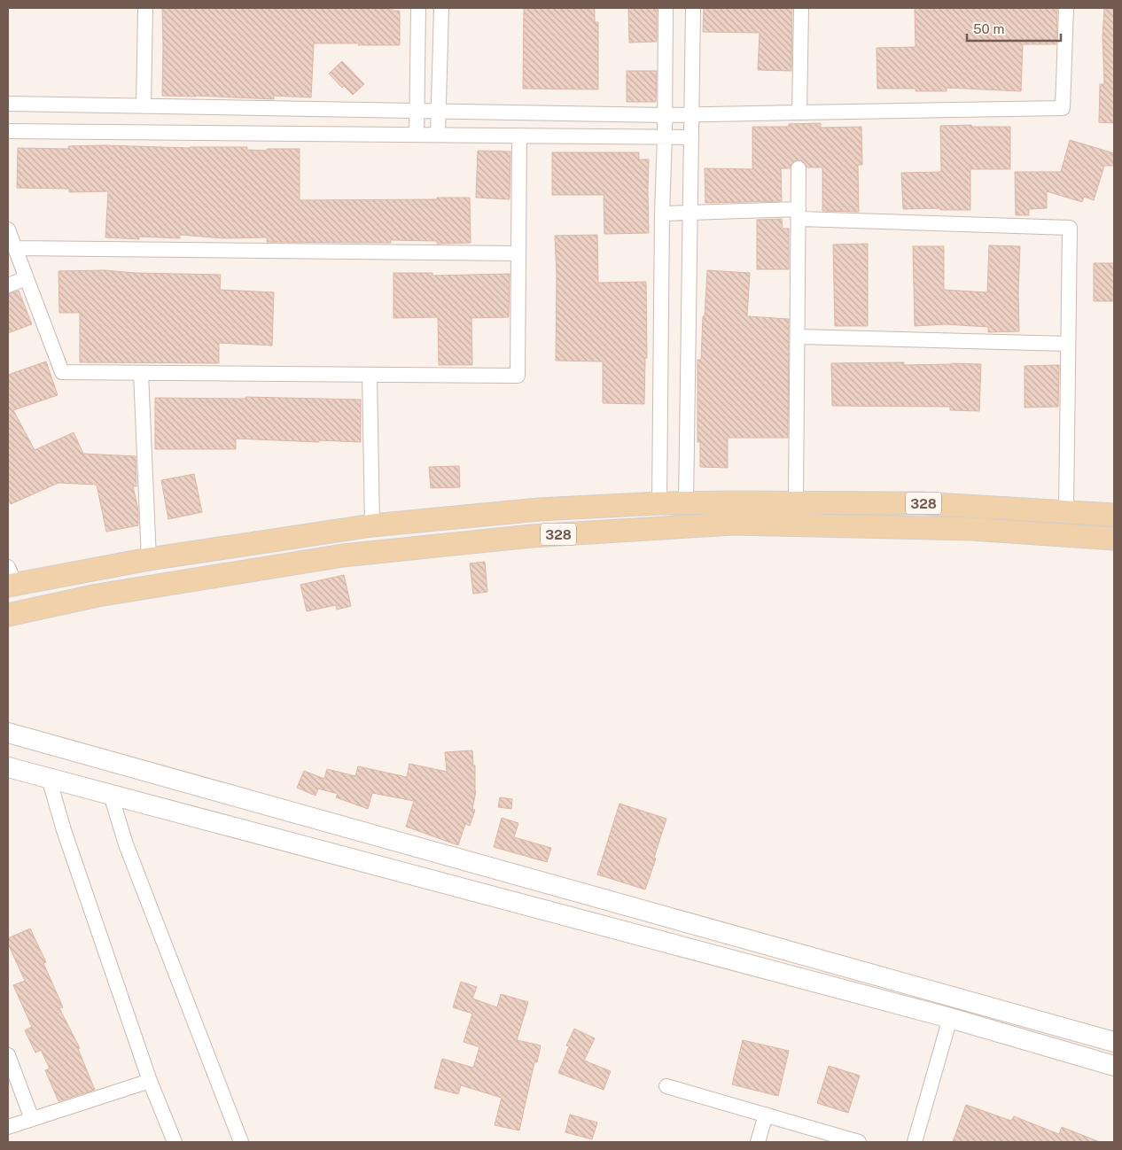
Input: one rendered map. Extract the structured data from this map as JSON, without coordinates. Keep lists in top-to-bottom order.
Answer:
{
  "streets": {
    "main road": ["328"]
  },
  "scale_bar": "50 m"
}
